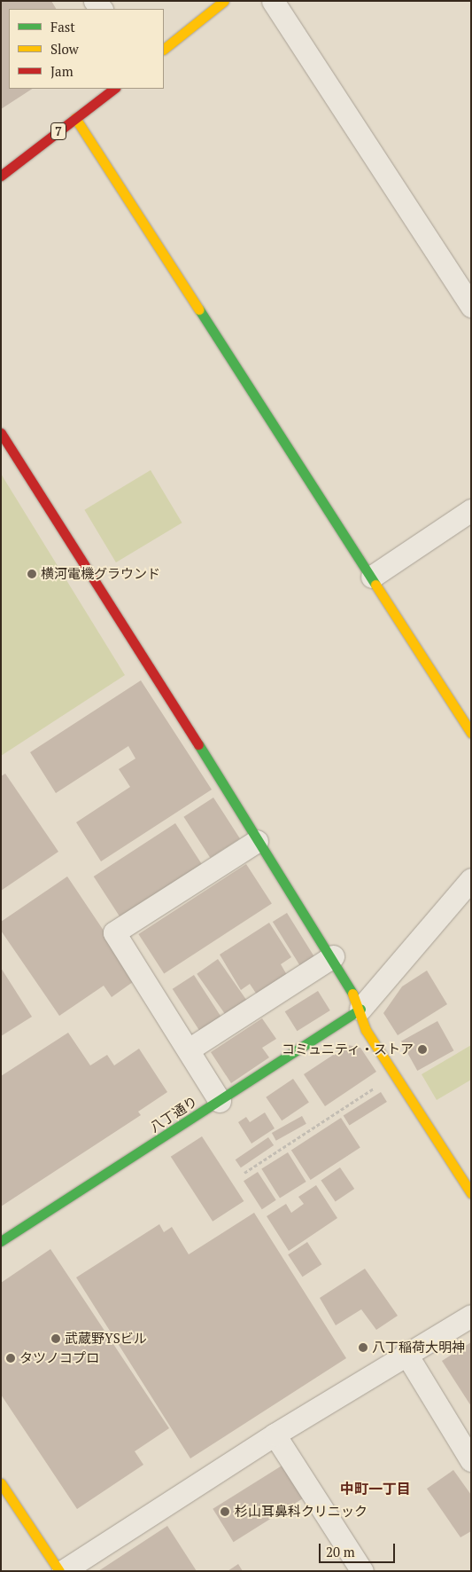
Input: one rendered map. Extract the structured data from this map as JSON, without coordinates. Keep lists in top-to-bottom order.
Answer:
{
  "streets": {
    "street": ["7", "八丁通り"]
  },
  "districts": ["中町一丁目"],
  "places": [
    "横河電機グラウンド",
    "コミュニティ・ストア",
    "武蔵野YSビル",
    "八丁稲荷大明神",
    "タツノコプロ",
    "杉山耳鼻科クリニック"
  ],
  "legend": ["Fast", "Slow", "Jam"],
  "scale_bar": "20 m"
}
